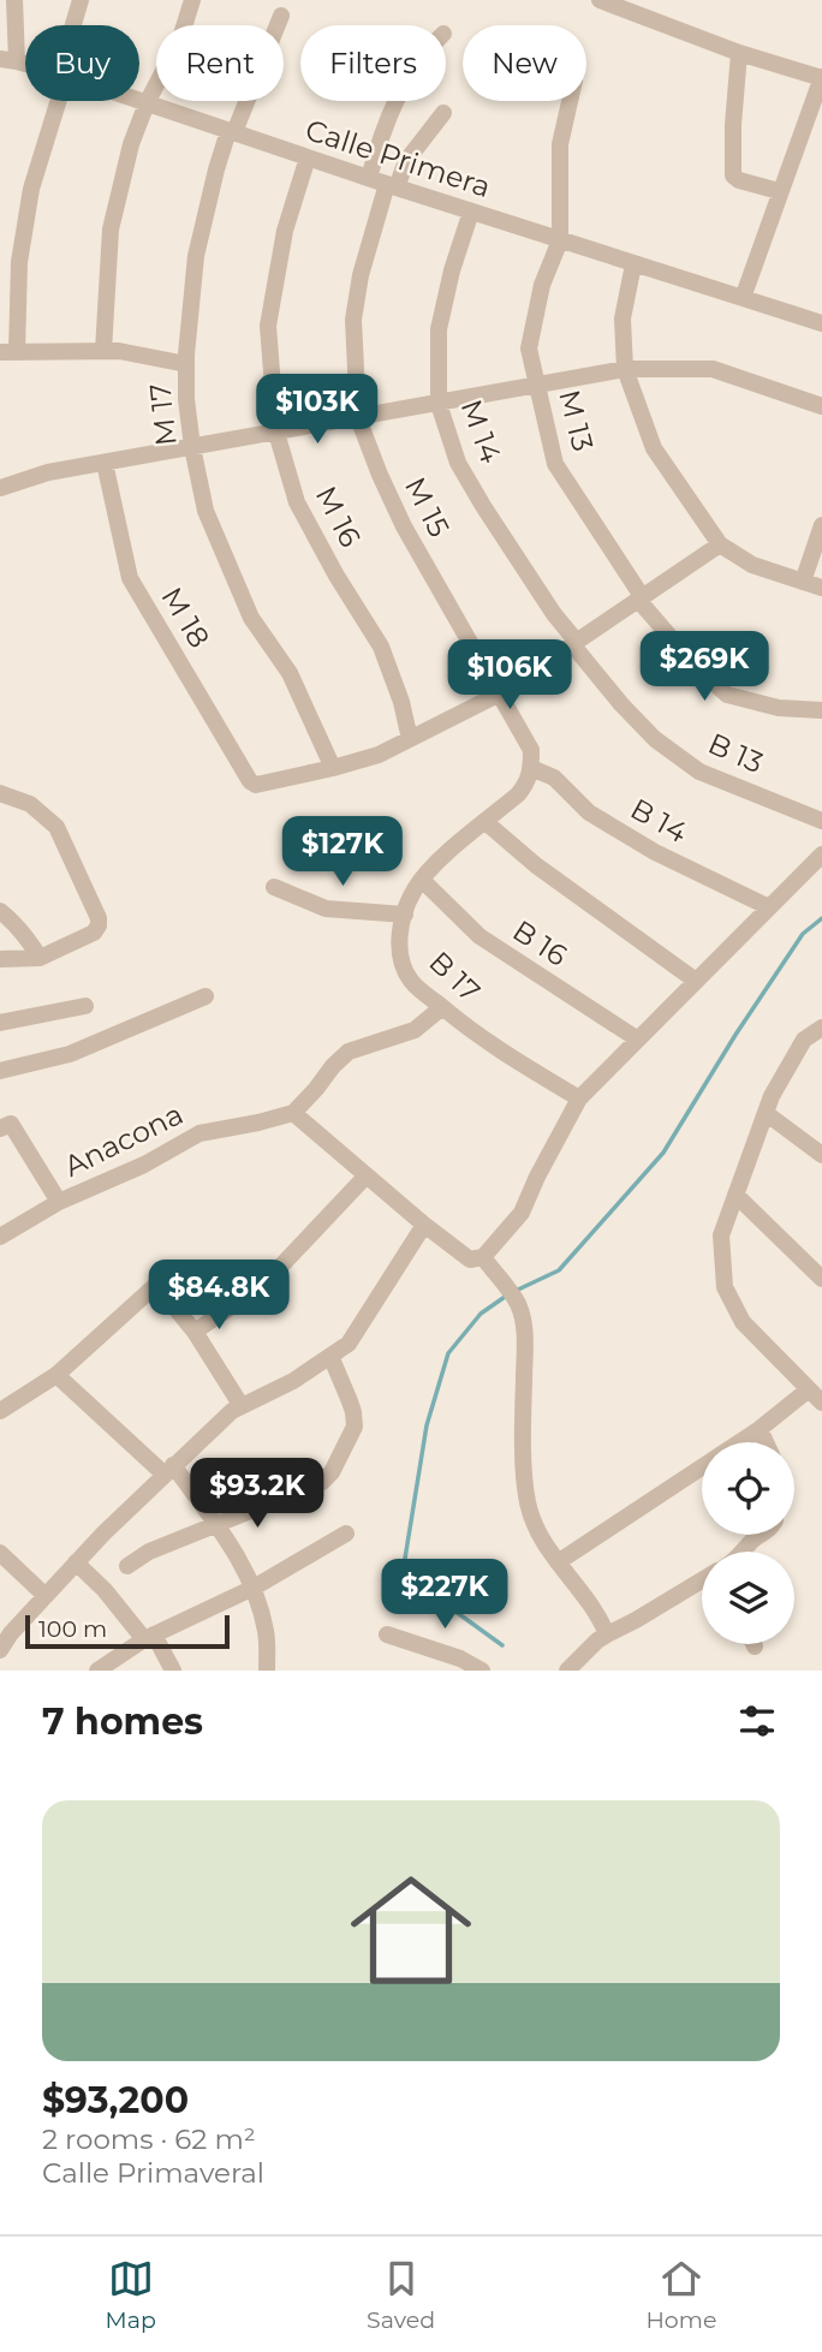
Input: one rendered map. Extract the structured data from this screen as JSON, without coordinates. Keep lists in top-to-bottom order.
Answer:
{
  "streets": {
    "street": [
      "Calle Primera",
      "M 17",
      "M 13",
      "M 14",
      "M 15",
      "M 16",
      "M 18",
      "B 13",
      "B 14",
      "B 16",
      "B 17",
      "Anacona"
    ]
  },
  "crossings": [
    ["Calle Primera", "M 17"],
    ["Calle Primera", "M 13"],
    ["Calle Primera", "M 14"],
    ["Calle Primera", "M 15"],
    ["Calle Primera", "M 16"],
    ["M 17", "M 18"],
    ["M 14", "B 13"],
    ["B 14", "B 17"],
    ["B 16", "B 17"]
  ],
  "scale_bar": "100 m",
  "page": {
    "chip": [
      "Buy",
      "Rent",
      "Filters",
      "New"
    ],
    "price": [
      "$103K",
      "$269K",
      "$106K",
      "$127K",
      "$84.8K",
      "$93.2K",
      "$227K"
    ],
    "scale": "100 m",
    "heading": "7 homes",
    "list": [
      {
        "name": "$93,200",
        "note": "2 rooms · 62 m² · Calle Primaveral"
      }
    ],
    "tabs": ["Map", "Saved", "Home"]
  }
}
